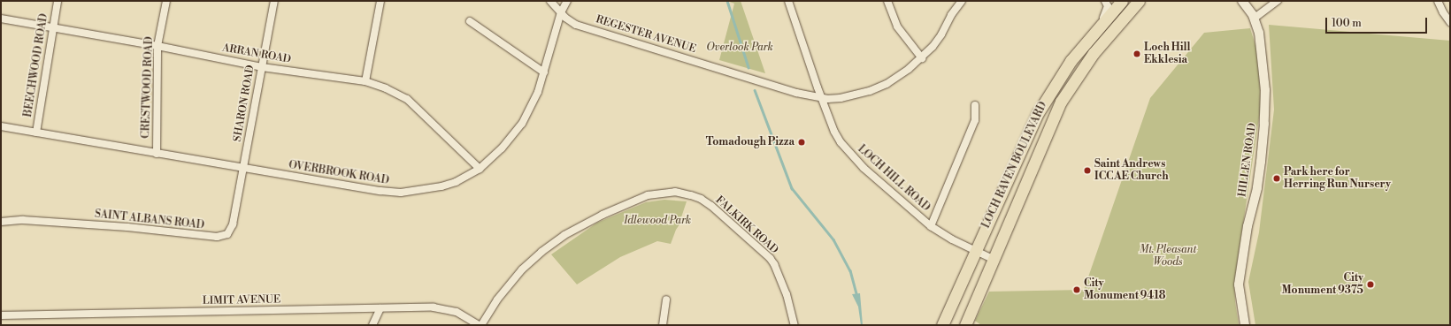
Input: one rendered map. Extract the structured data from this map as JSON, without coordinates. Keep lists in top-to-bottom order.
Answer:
{
  "streets": {
    "main road": ["LOCH RAVEN BOULEVARD"],
    "street": [
      "REGESTER AVENUE",
      "ARRAN ROAD",
      "BEECHWOOD ROAD",
      "CRESTWOOD ROAD",
      "SHARON ROAD",
      "HILLEN ROAD",
      "OVERBROOK ROAD",
      "LOCH HILL ROAD",
      "SAINT ALBANS ROAD",
      "FALKIRK ROAD",
      "LIMIT AVENUE"
    ]
  },
  "crossings": [
    ["REGESTER AVENUE", "OVERBROOK ROAD"],
    ["REGESTER AVENUE", "LOCH HILL ROAD"],
    ["ARRAN ROAD", "BEECHWOOD ROAD"],
    ["ARRAN ROAD", "CRESTWOOD ROAD"],
    ["ARRAN ROAD", "SHARON ROAD"],
    ["ARRAN ROAD", "OVERBROOK ROAD"],
    ["BEECHWOOD ROAD", "OVERBROOK ROAD"],
    ["CRESTWOOD ROAD", "OVERBROOK ROAD"],
    ["SHARON ROAD", "OVERBROOK ROAD"],
    ["SHARON ROAD", "SAINT ALBANS ROAD"],
    ["LOCH RAVEN BOULEVARD", "LOCH HILL ROAD"],
    ["OVERBROOK ROAD", "SAINT ALBANS ROAD"],
    ["FALKIRK ROAD", "LIMIT AVENUE"]
  ],
  "parks": ["Overlook Park", "Idlewood Park", "Mt. Pleasant Woods"],
  "places": [
    "Loch Hill Ekklesia",
    "Tomadough Pizza",
    "Saint Andrews ICCAE Church",
    "Park here for Herring Run Nursery",
    "City Monument 9375",
    "City Monument 9418"
  ],
  "scale_bar": "100 m"
}
